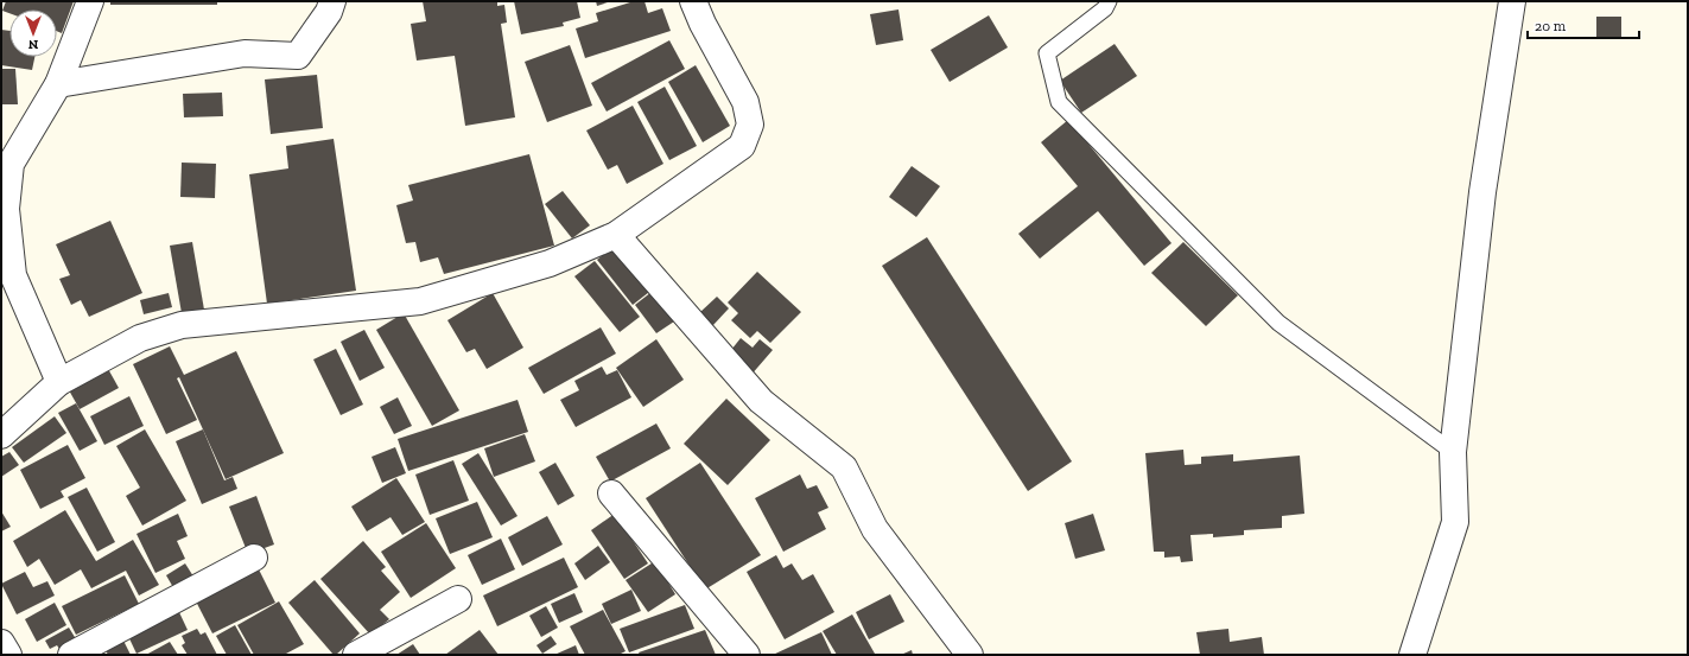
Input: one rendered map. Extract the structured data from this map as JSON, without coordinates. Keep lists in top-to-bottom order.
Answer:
{
  "scale_bar": "20 m",
  "north": "bottom"
}
